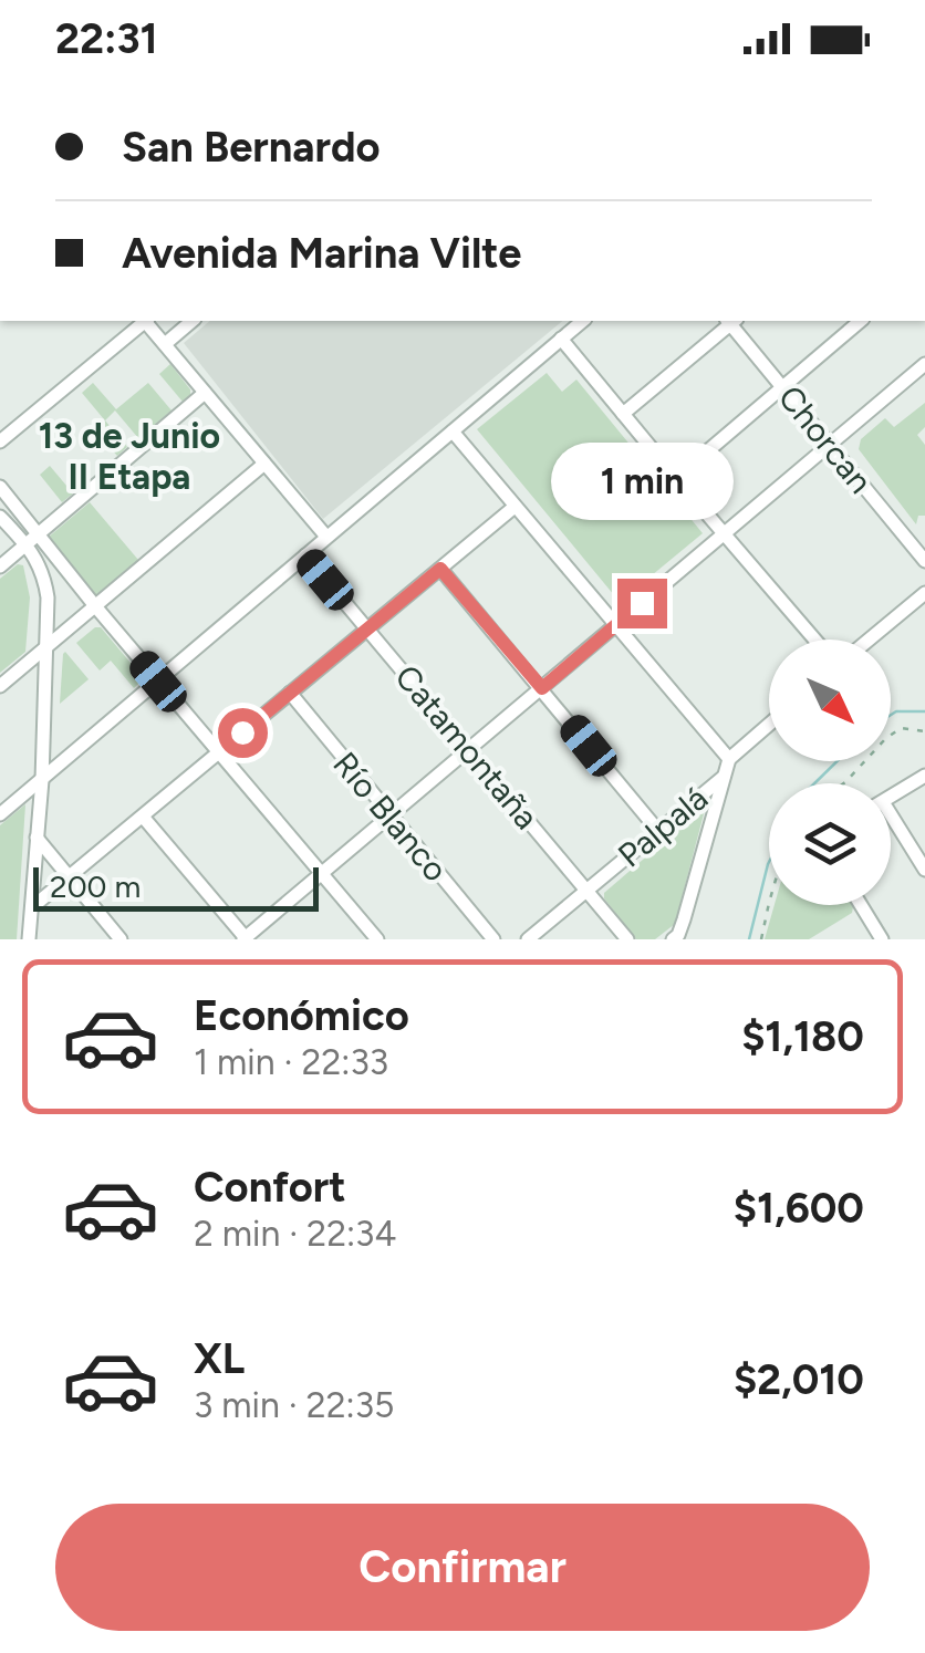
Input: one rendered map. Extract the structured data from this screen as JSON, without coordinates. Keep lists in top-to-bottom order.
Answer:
{
  "streets": {
    "street": [
      "Chorcan",
      "Catamontaña",
      "Río Blanco",
      "Palpalá"
    ]
  },
  "crossings": [
    ["Catamontaña", "Palpalá"]
  ],
  "districts": ["13 de Junio II Etapa"],
  "scale_bar": "200 m",
  "north": "bottom right",
  "page": {
    "status": "22:31",
    "banner": ["San Bernardo", "Avenida Marina Vilte"],
    "bubble": "1 min",
    "scale": "200 m",
    "list": [
      {
        "name": "Económico",
        "note": "1 min · 22:33",
        "value": "$1,180"
      },
      {
        "name": "Confort",
        "note": "2 min · 22:34",
        "value": "$1,600"
      },
      {
        "name": "XL",
        "note": "3 min · 22:35",
        "value": "$2,010"
      }
    ],
    "buttons": "Confirmar"
  }
}
